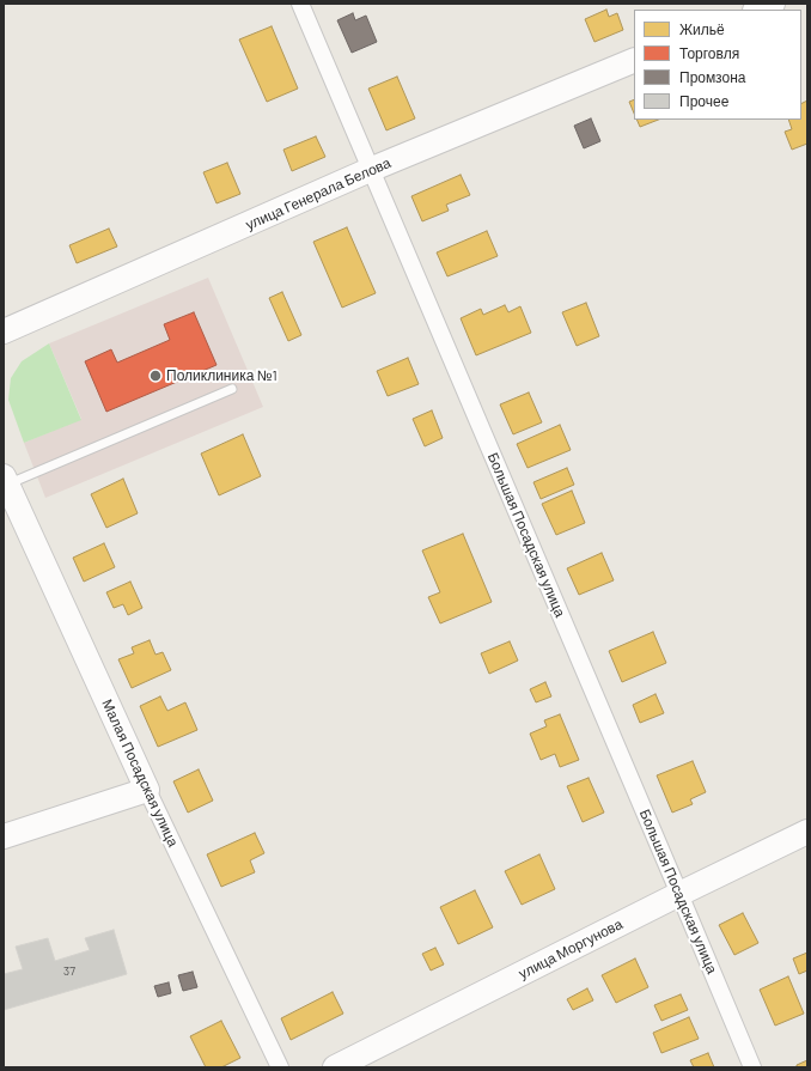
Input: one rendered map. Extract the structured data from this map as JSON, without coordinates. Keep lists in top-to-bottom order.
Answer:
{
  "streets": {
    "main road": ["улица Генерала Белова", "Малая Посадская улица", "улица Моргунова"],
    "street": ["Большая Посадская улица"]
  },
  "crossings": [
    ["улица Генерала Белова", "Большая Посадская улица"],
    ["Большая Посадская улица", "улица Моргунова"]
  ],
  "places": ["Поликлиника №1"],
  "house_numbers": ["37"],
  "legend": [
    "Жильё",
    "Торговля",
    "Промзона",
    "Прочее"
  ]
}
